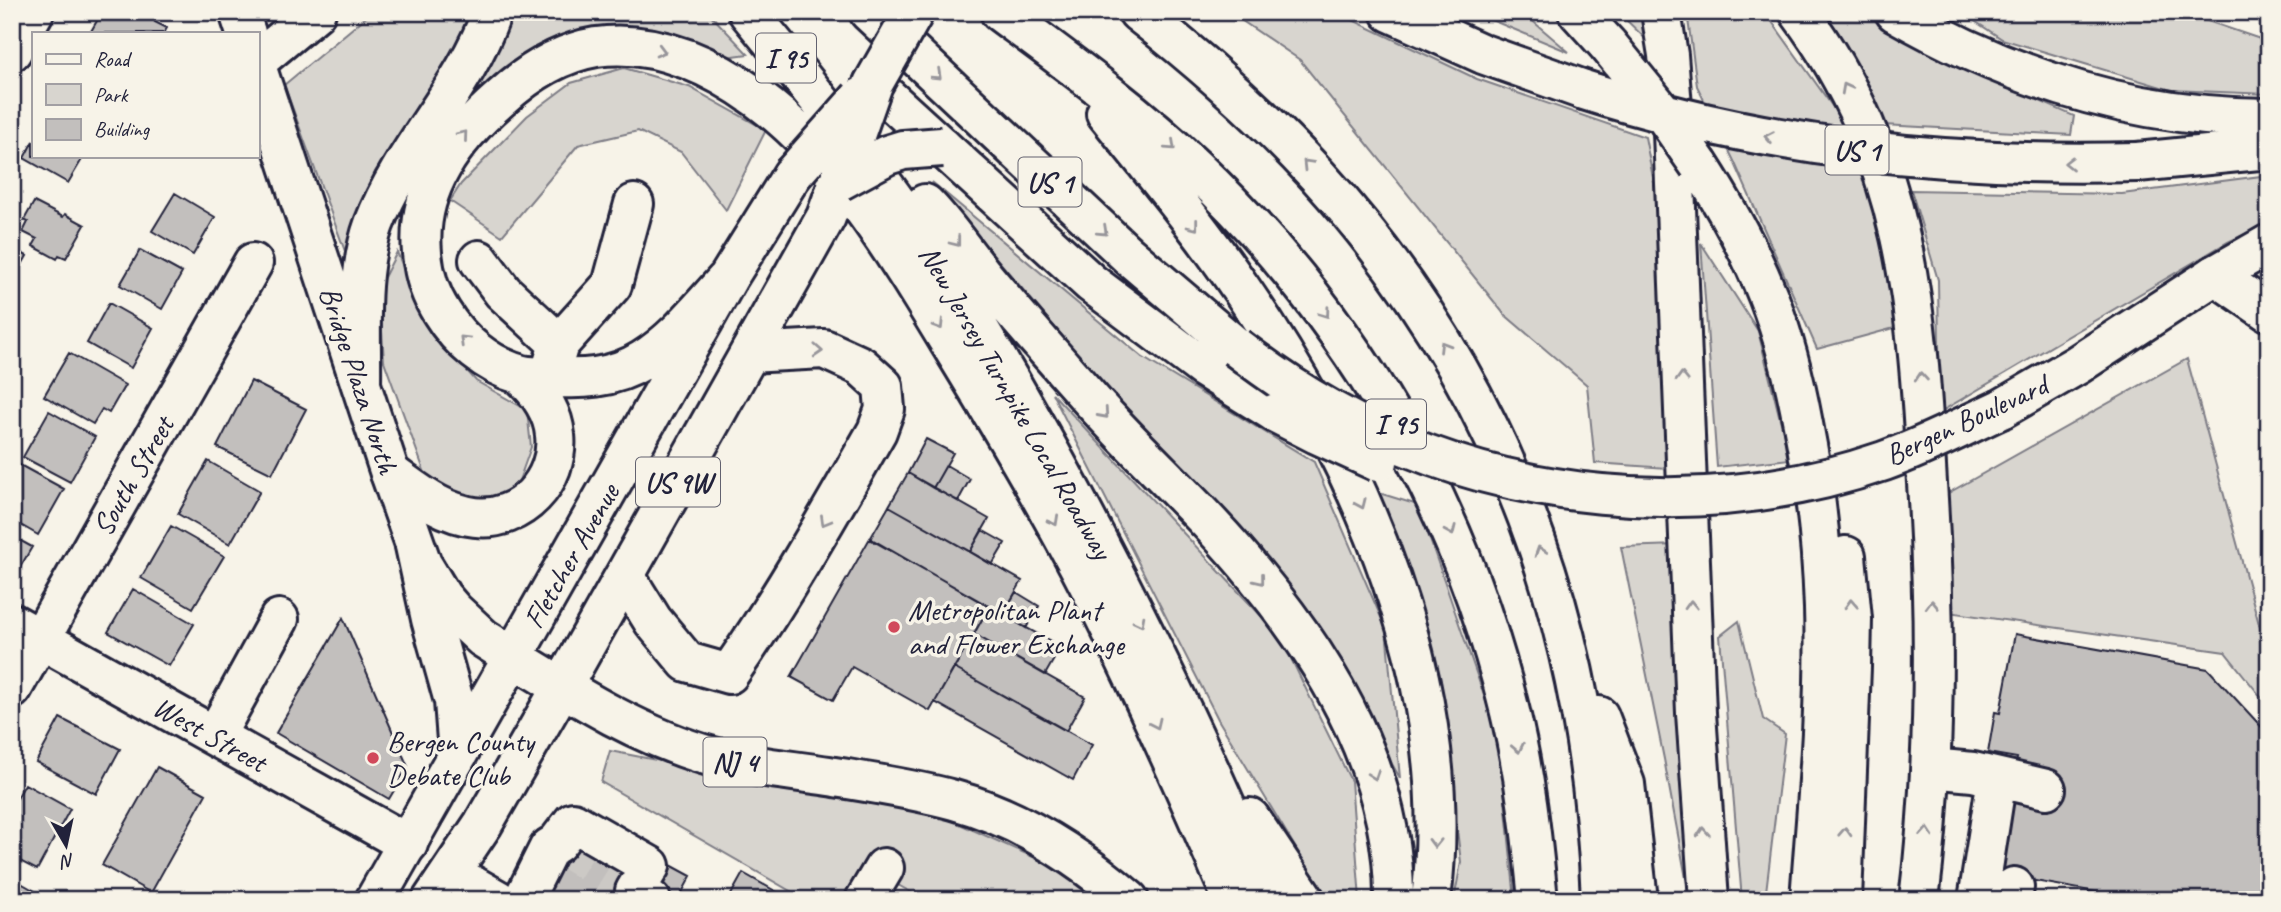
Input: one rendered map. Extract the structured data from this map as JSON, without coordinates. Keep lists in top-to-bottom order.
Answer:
{
  "streets": {
    "main road": [
      "I 95",
      "US 1",
      "Bridge Plaza North",
      "New Jersey Turnpike Local Roadway",
      "Bergen Boulevard",
      "South Street",
      "US 9W",
      "Fletcher Avenue",
      "West Street",
      "NJ 4"
    ]
  },
  "crossings": [
    ["US 1", "Bergen Boulevard"],
    ["Bridge Plaza North", "Fletcher Avenue"],
    ["Bridge Plaza North", "NJ 4"],
    ["South Street", "West Street"],
    ["Fletcher Avenue", "West Street"],
    ["Fletcher Avenue", "NJ 4"]
  ],
  "places": ["Metropolitan Plant and Flower Exchange", "Bergen County Debate Club"],
  "legend": ["Road", "Park", "Building"],
  "north": "bottom"
}
